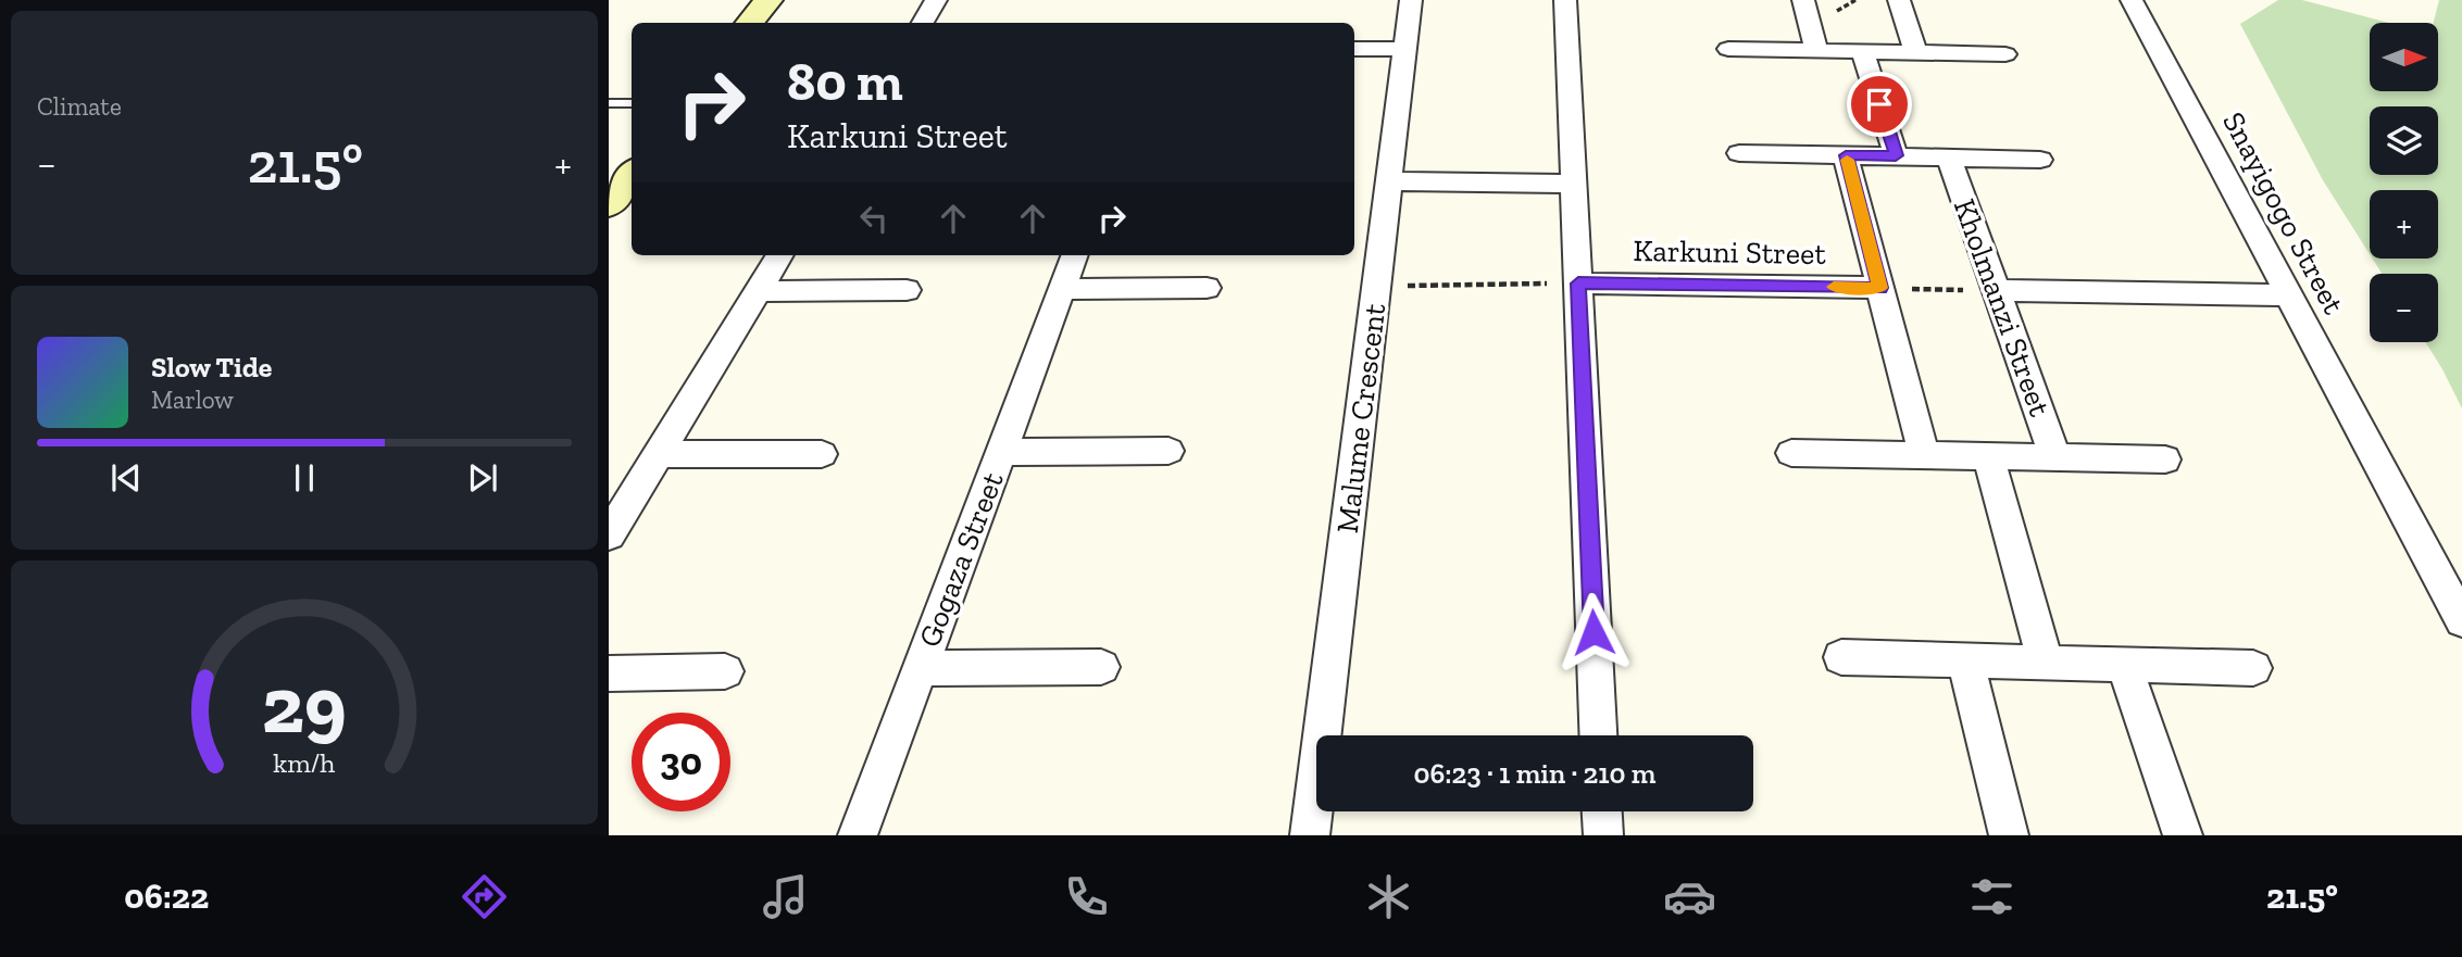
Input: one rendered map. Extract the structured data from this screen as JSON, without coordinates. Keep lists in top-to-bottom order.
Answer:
{
  "streets": {
    "street": [
      "Snayigogo Street",
      "Karkuni Street",
      "Kholmanzi Street",
      "Malume Crescent",
      "Gogaza Street"
    ]
  },
  "north": "right",
  "page": {
    "tile": "Climate",
    "map_buttons": ["+", "−"],
    "turn": ["80 m", "Karkuni Street"],
    "heat": ["−", "21.5°", "+"],
    "song": ["Slow Tide", "Marlow"],
    "limit": "30",
    "trip": "06:23 · 1 min · 210 m",
    "tabs": ["06:22", "21.5°"],
    "gauge": ["29", "km/h"]
  }
}
